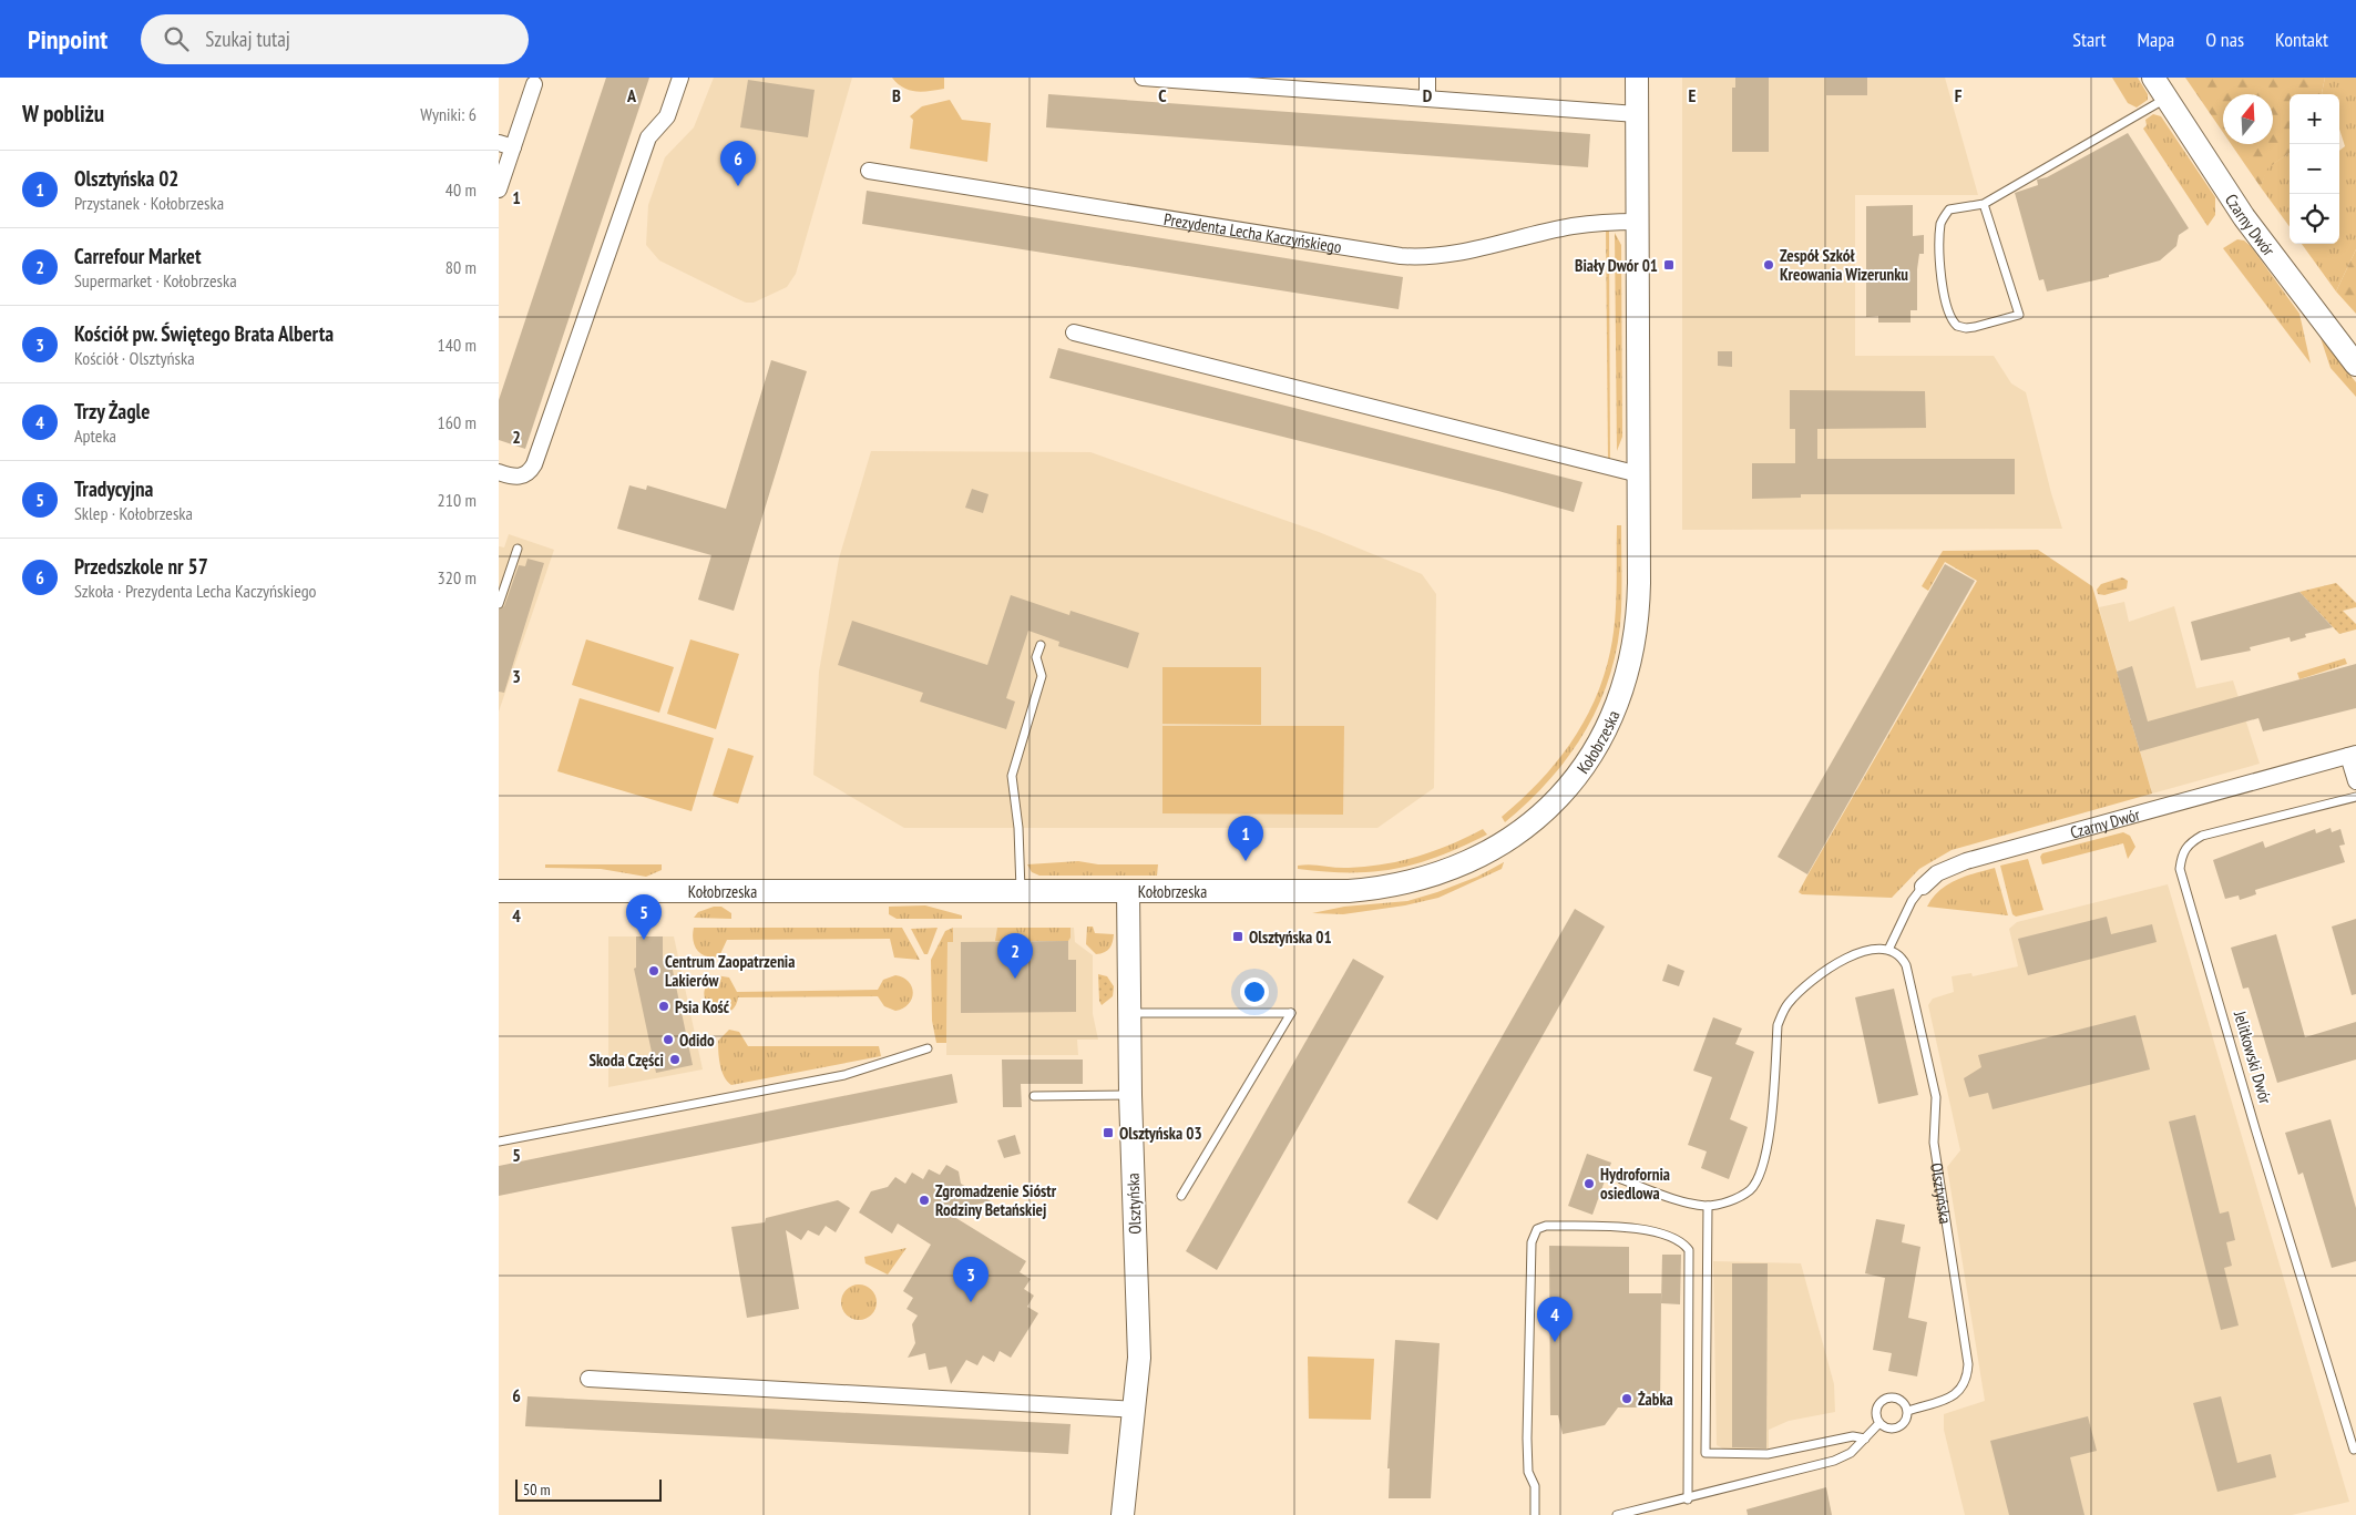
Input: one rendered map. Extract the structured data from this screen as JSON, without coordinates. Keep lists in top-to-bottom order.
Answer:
{
  "streets": {
    "street": [
      "Czarny Dwór",
      "Prezydenta Lecha Kaczyńskiego",
      "Kołobrzeska",
      "Olsztyńska"
    ],
    "lane": ["Jelitkowski Dwór"]
  },
  "crossings": [
    ["Czarny Dwór", "Olsztyńska"],
    ["Kołobrzeska", "Olsztyńska"]
  ],
  "places": {
    "transit": ["Biały Dwór 01", "Olsztyńska 01", "Olsztyńska 03"],
    "other": [
      "Zespół Szkół Kreowania Wizerunku",
      "Centrum Zaopatrzenia Lakierów",
      "Psia Kość",
      "Odido",
      "Skoda Części",
      "Hydrofornia osiedlowa",
      "Zgromadzenie Sióstr Rodziny Betańskiej",
      "Żabka"
    ]
  },
  "scale_bar": "50 m",
  "north": "top",
  "page": {
    "header": "Pinpoint",
    "search": "Szukaj tutaj",
    "nav": [
      "Start",
      "Mapa",
      "O nas",
      "Kontakt"
    ],
    "heading": ["W pobliżu", "Wyniki: 6"],
    "map_buttons": ["+", "−"],
    "pins": [
      "6",
      "1",
      "5",
      "2",
      "3",
      "4"
    ],
    "list": [
      {
        "mark": "1",
        "name": "Olsztyńska 02",
        "note": "Przystanek · Kołobrzeska",
        "value": "40 m"
      },
      {
        "mark": "2",
        "name": "Carrefour Market",
        "note": "Supermarket · Kołobrzeska",
        "value": "80 m"
      },
      {
        "mark": "3",
        "name": "Kościół pw. Świętego Brata Alberta",
        "note": "Kościół · Olsztyńska",
        "value": "140 m"
      },
      {
        "mark": "4",
        "name": "Trzy Żagle",
        "note": "Apteka",
        "value": "160 m"
      },
      {
        "mark": "5",
        "name": "Tradycyjna",
        "note": "Sklep · Kołobrzeska",
        "value": "210 m"
      },
      {
        "mark": "6",
        "name": "Przedszkole nr 57",
        "note": "Szkoła · Prezydenta Lecha Kaczyńskiego",
        "value": "320 m"
      }
    ],
    "scale": "50 m"
  },
  "grid": {
    "columns": [
      "A",
      "B",
      "C",
      "D",
      "E",
      "F"
    ],
    "rows": [
      "1",
      "2",
      "3",
      "4",
      "5",
      "6"
    ]
  }
}
